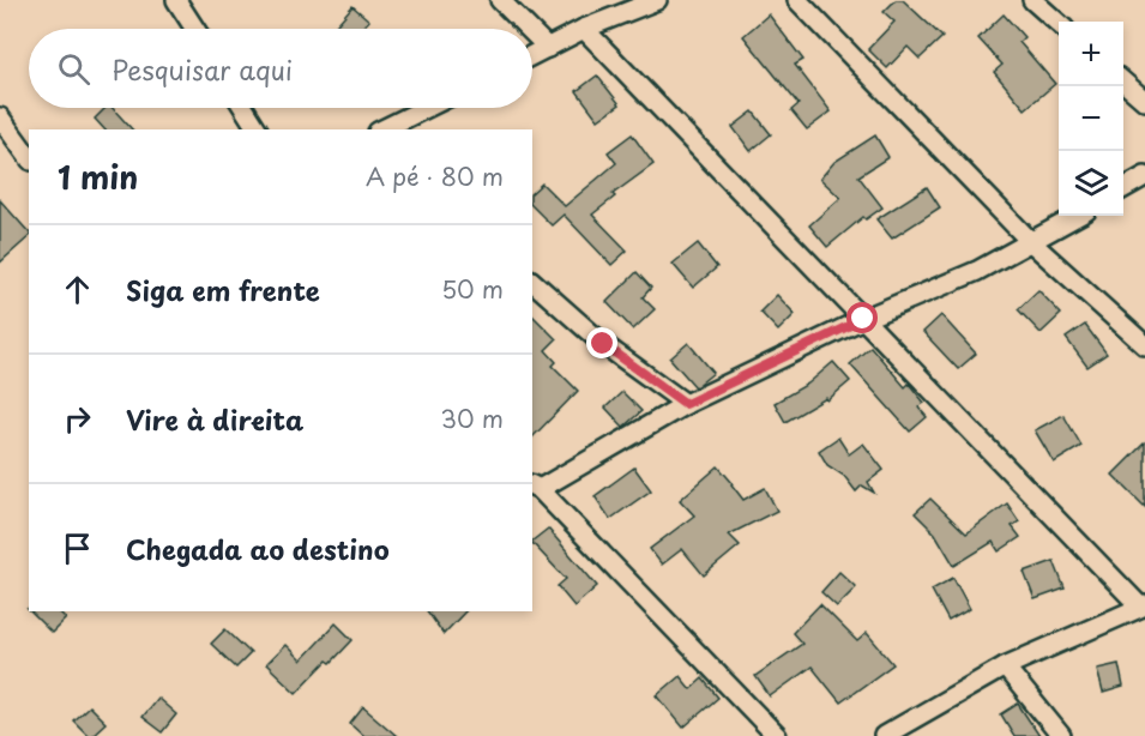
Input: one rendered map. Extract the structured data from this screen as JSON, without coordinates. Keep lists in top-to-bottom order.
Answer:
{
  "page": {
    "map_buttons": ["+", "−"],
    "search": "Pesquisar aqui",
    "heading": ["1 min", "A pé · 80 m"],
    "list": [
      ["Siga em frente", "50 m"],
      ["Vire à direita", "30 m"],
      "Chegada ao destino"
    ]
  }
}
